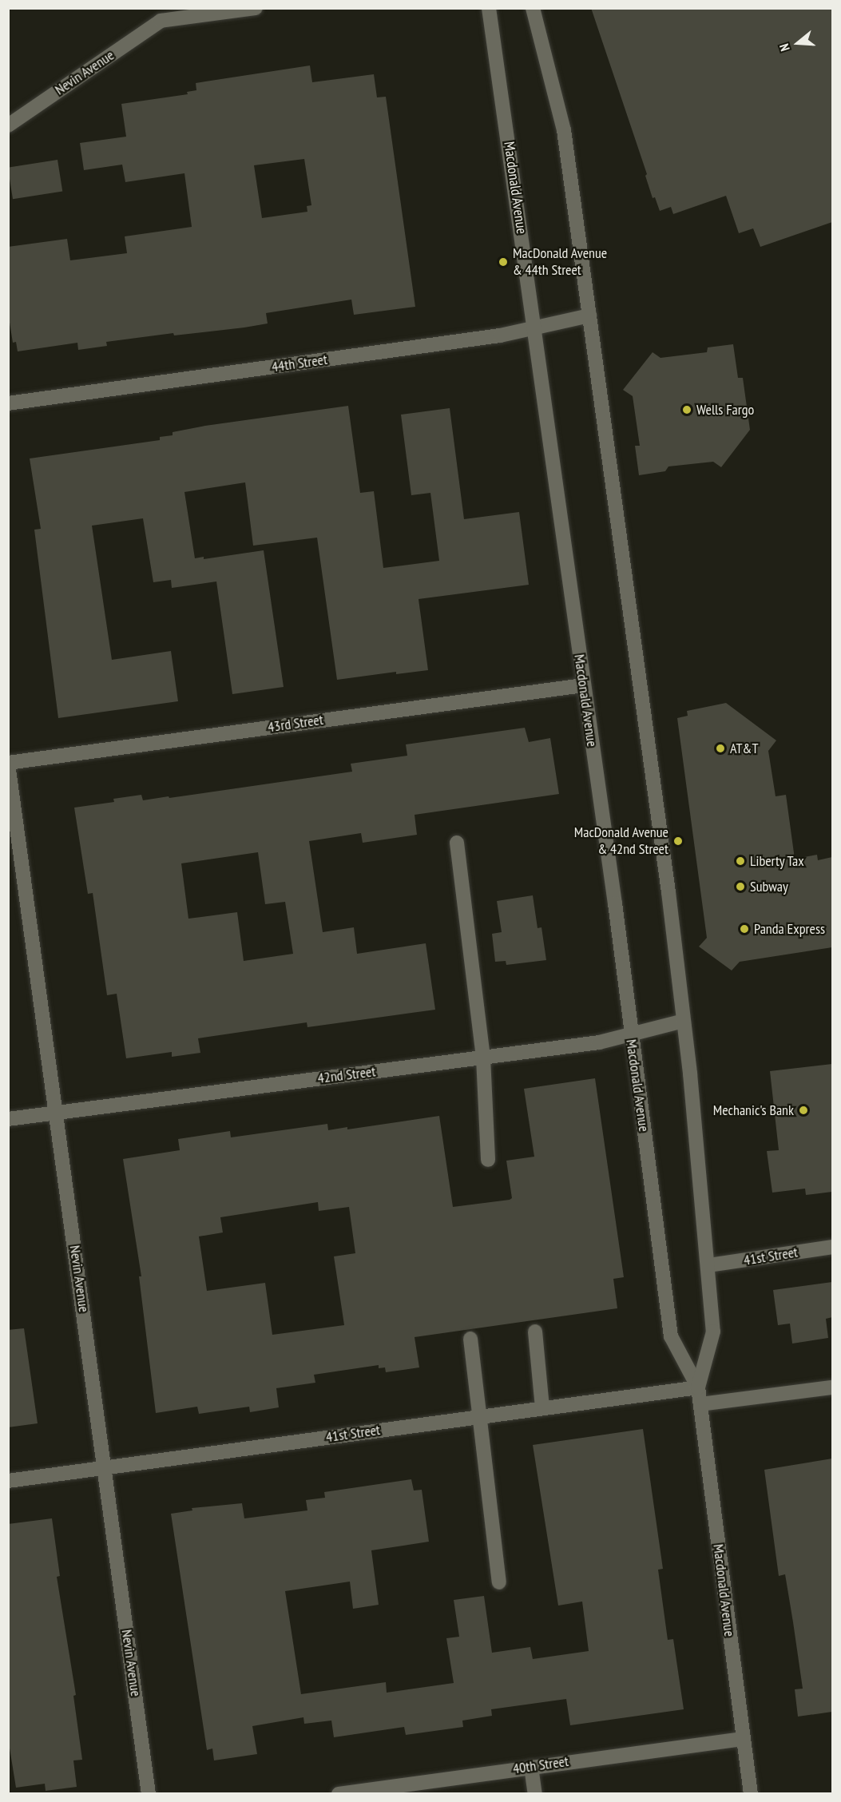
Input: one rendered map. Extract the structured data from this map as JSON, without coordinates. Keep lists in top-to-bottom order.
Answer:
{
  "streets": {
    "street": [
      "Nevin Avenue",
      "Macdonald Avenue",
      "44th Street",
      "43rd Street",
      "42nd Street",
      "41st Street",
      "40th Street"
    ]
  },
  "crossings": [
    ["Nevin Avenue", "43rd Street"],
    ["Nevin Avenue", "42nd Street"],
    ["Nevin Avenue", "41st Street"],
    ["Macdonald Avenue", "44th Street"],
    ["Macdonald Avenue", "43rd Street"],
    ["Macdonald Avenue", "42nd Street"],
    ["Macdonald Avenue", "41st Street"],
    ["Macdonald Avenue", "40th Street"]
  ],
  "places": [
    "MacDonald Avenue & 44th Street",
    "Wells Fargo",
    "AT&T",
    "MacDonald Avenue & 42nd Street",
    "Liberty Tax",
    "Subway",
    "Panda Express",
    "Mechanic's Bank"
  ],
  "north": "left"
}
